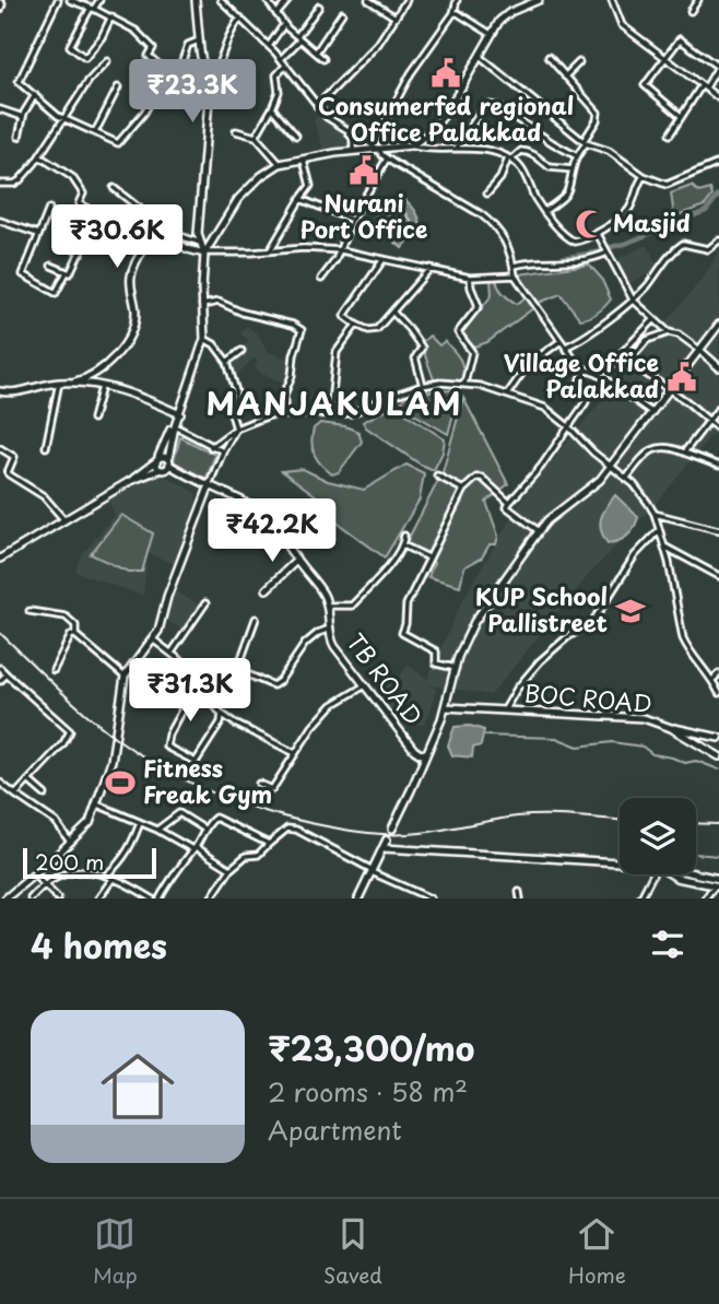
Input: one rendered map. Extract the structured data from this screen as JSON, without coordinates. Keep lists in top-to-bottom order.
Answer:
{
  "streets": {
    "main road": ["TB ROAD", "BOC ROAD"]
  },
  "districts": ["MANJAKULAM"],
  "places": {
    "public building": ["Consumerfed regional Office Palakkad", "Nurani Port Office", "Village Office Palakkad"],
    "mosque": ["Masjid"],
    "school or university": ["KUP School Pallistreet"],
    "sports": ["Fitness Freak Gym"]
  },
  "scale_bar": "200 m",
  "page": {
    "price": [
      "₹23.3K",
      "₹30.6K",
      "₹42.2K",
      "₹31.3K"
    ],
    "scale": "200 m",
    "heading": "4 homes",
    "list": [
      {
        "name": "₹23,300/mo",
        "note": "2 rooms · 58 m² · Apartment"
      }
    ],
    "tabs": ["Map", "Saved", "Home"]
  }
}
